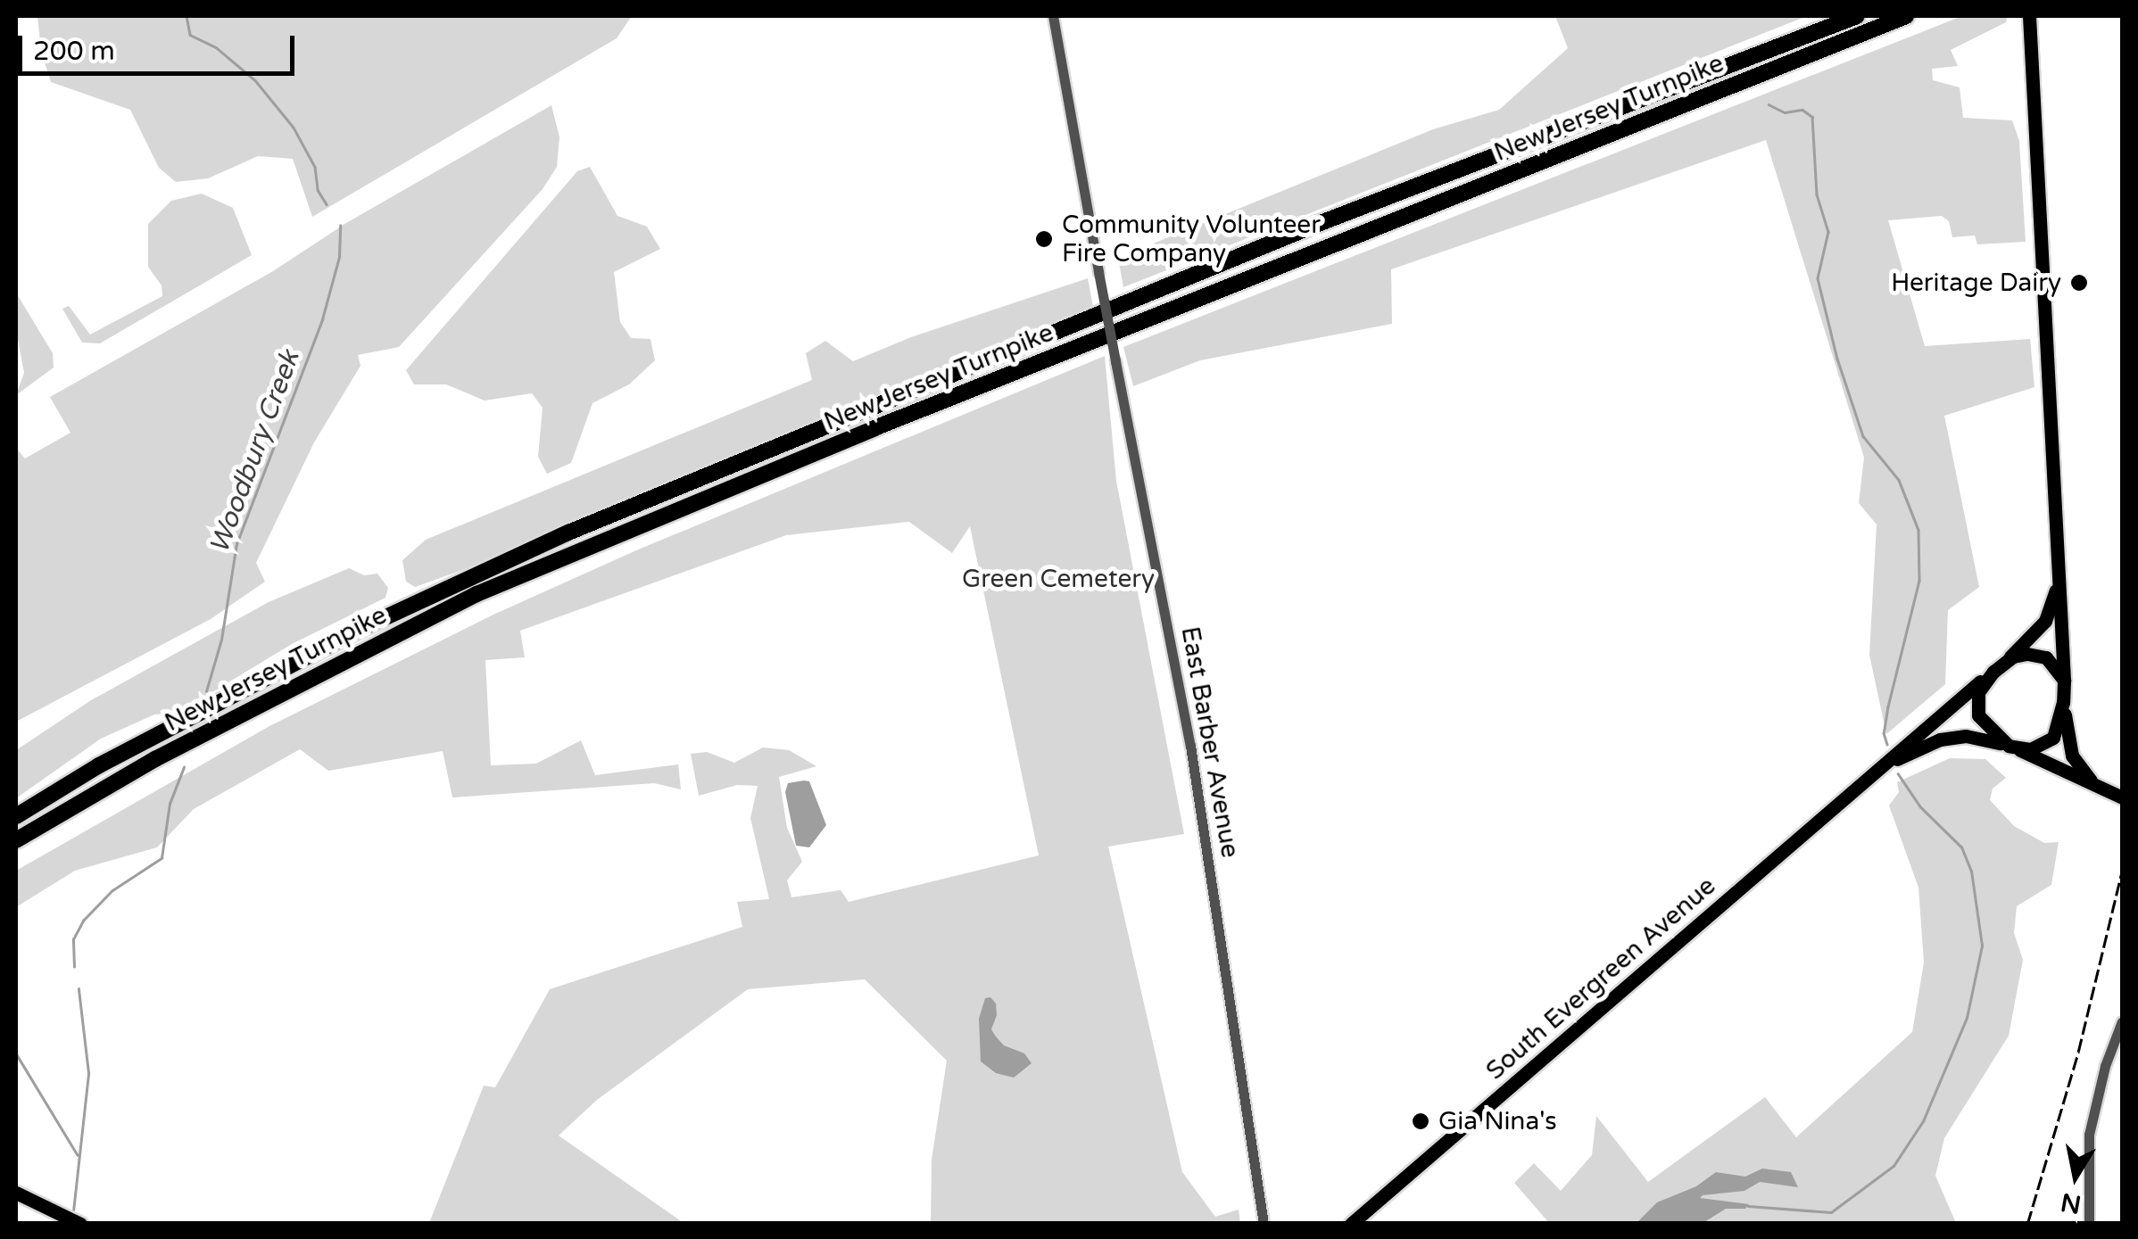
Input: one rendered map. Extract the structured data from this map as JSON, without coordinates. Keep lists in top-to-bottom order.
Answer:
{
  "streets": {
    "highway": ["New Jersey Turnpike"],
    "main road": ["South Evergreen Avenue"],
    "street": ["East Barber Avenue"]
  },
  "water": ["Woodbury Creek"],
  "parks": ["Green Cemetery"],
  "places": ["Community Volunteer Fire Company", "Heritage Dairy", "Gia Nina's"],
  "scale_bar": "200 m",
  "north": "bottom"
}
